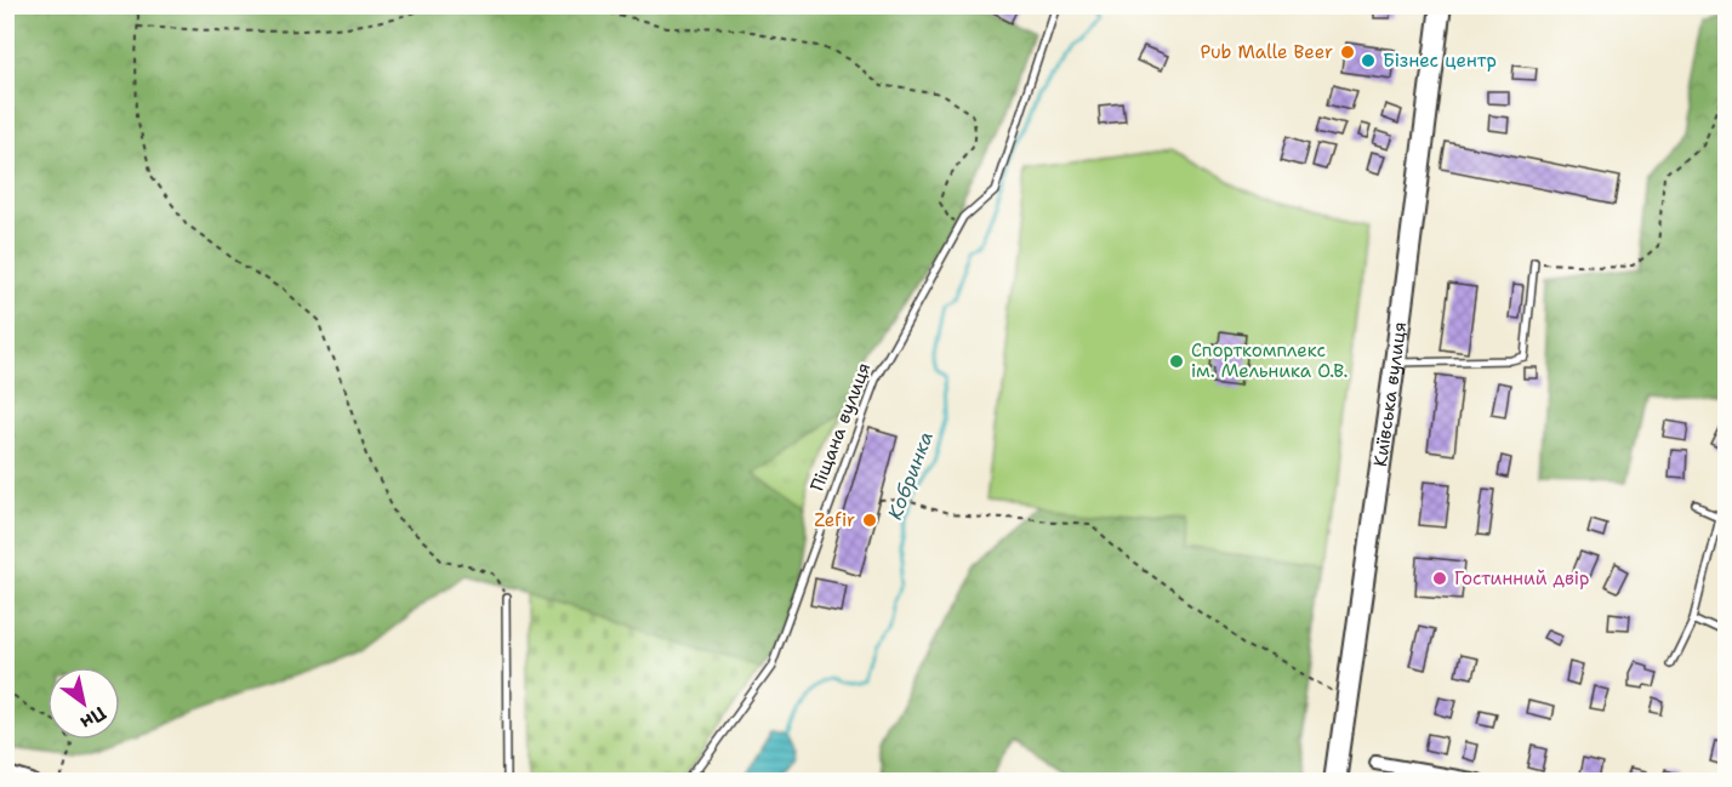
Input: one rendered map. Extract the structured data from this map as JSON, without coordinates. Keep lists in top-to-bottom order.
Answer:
{
  "streets": {
    "main road": ["Київська вулиця"],
    "lane": ["Піщана вулиця"]
  },
  "water": ["Кобринка"],
  "places": [
    "Pub Malle Beer",
    "Бізнес центр",
    "Спорткомплекс ім. Мельника О.В.",
    "Zefir",
    "Гостинний двір"
  ],
  "north": "bottom right"
}
